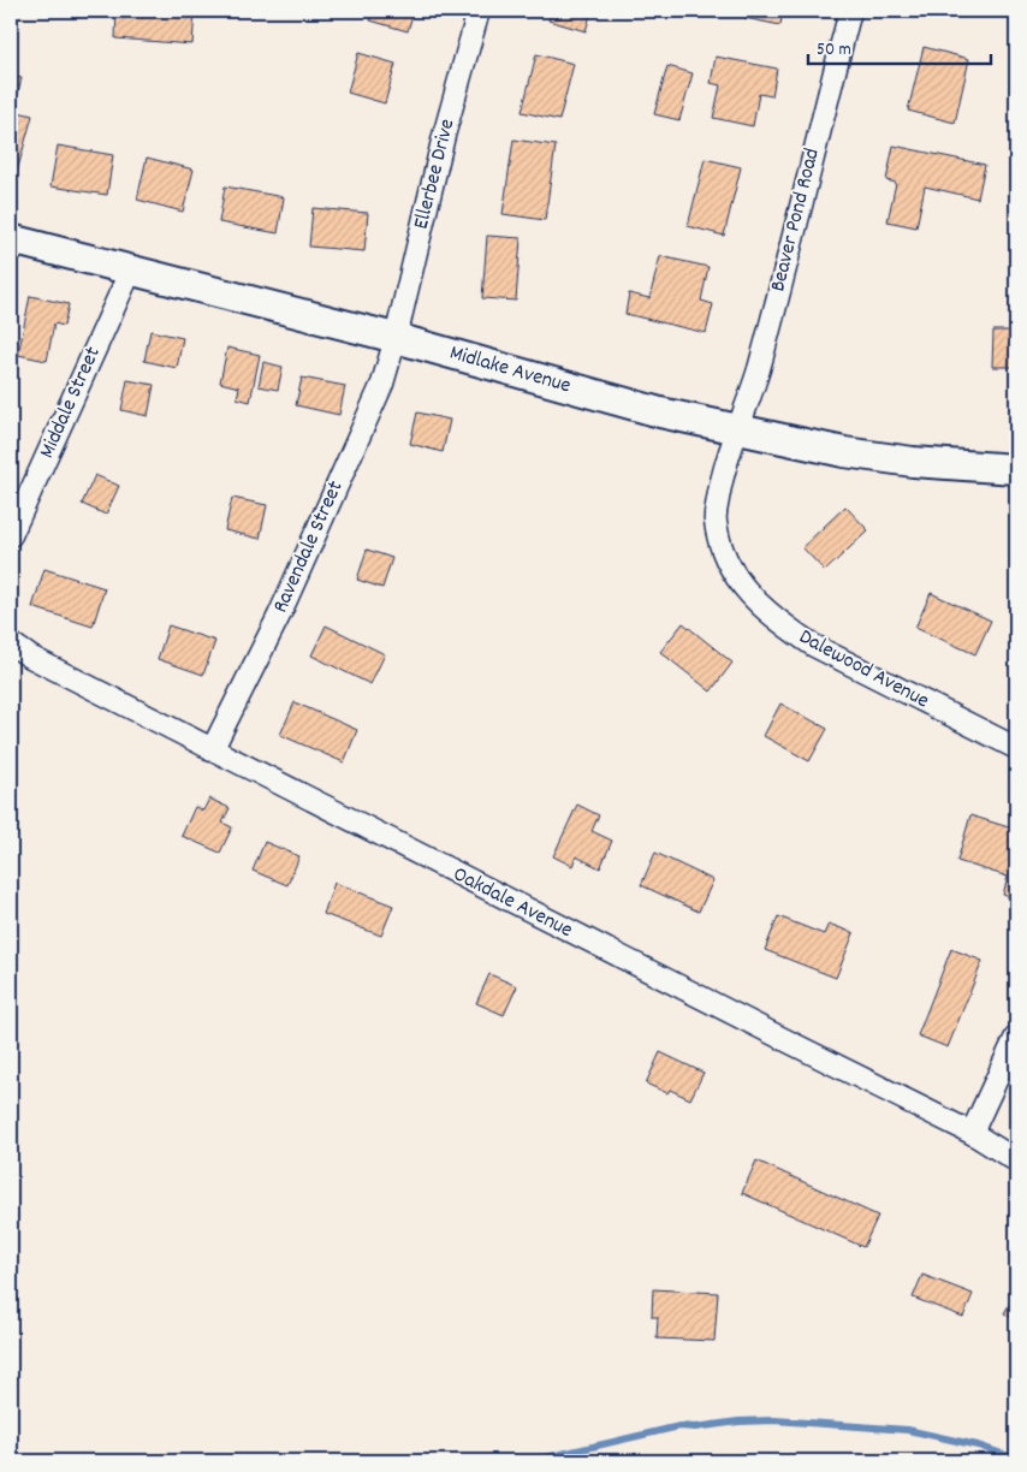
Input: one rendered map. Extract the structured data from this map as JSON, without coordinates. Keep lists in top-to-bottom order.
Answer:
{
  "streets": {
    "street": [
      "Ellerbee Drive",
      "Beaver Pond Road",
      "Midlake Avenue",
      "Middale Street",
      "Ravendale Street",
      "Dalewood Avenue",
      "Oakdale Avenue"
    ]
  },
  "crossings": [
    ["Ellerbee Drive", "Midlake Avenue"],
    ["Ellerbee Drive", "Ravendale Street"],
    ["Beaver Pond Road", "Midlake Avenue"],
    ["Beaver Pond Road", "Dalewood Avenue"],
    ["Midlake Avenue", "Middale Street"],
    ["Midlake Avenue", "Ravendale Street"],
    ["Midlake Avenue", "Dalewood Avenue"],
    ["Ravendale Street", "Oakdale Avenue"]
  ],
  "scale_bar": "50 m"
}
